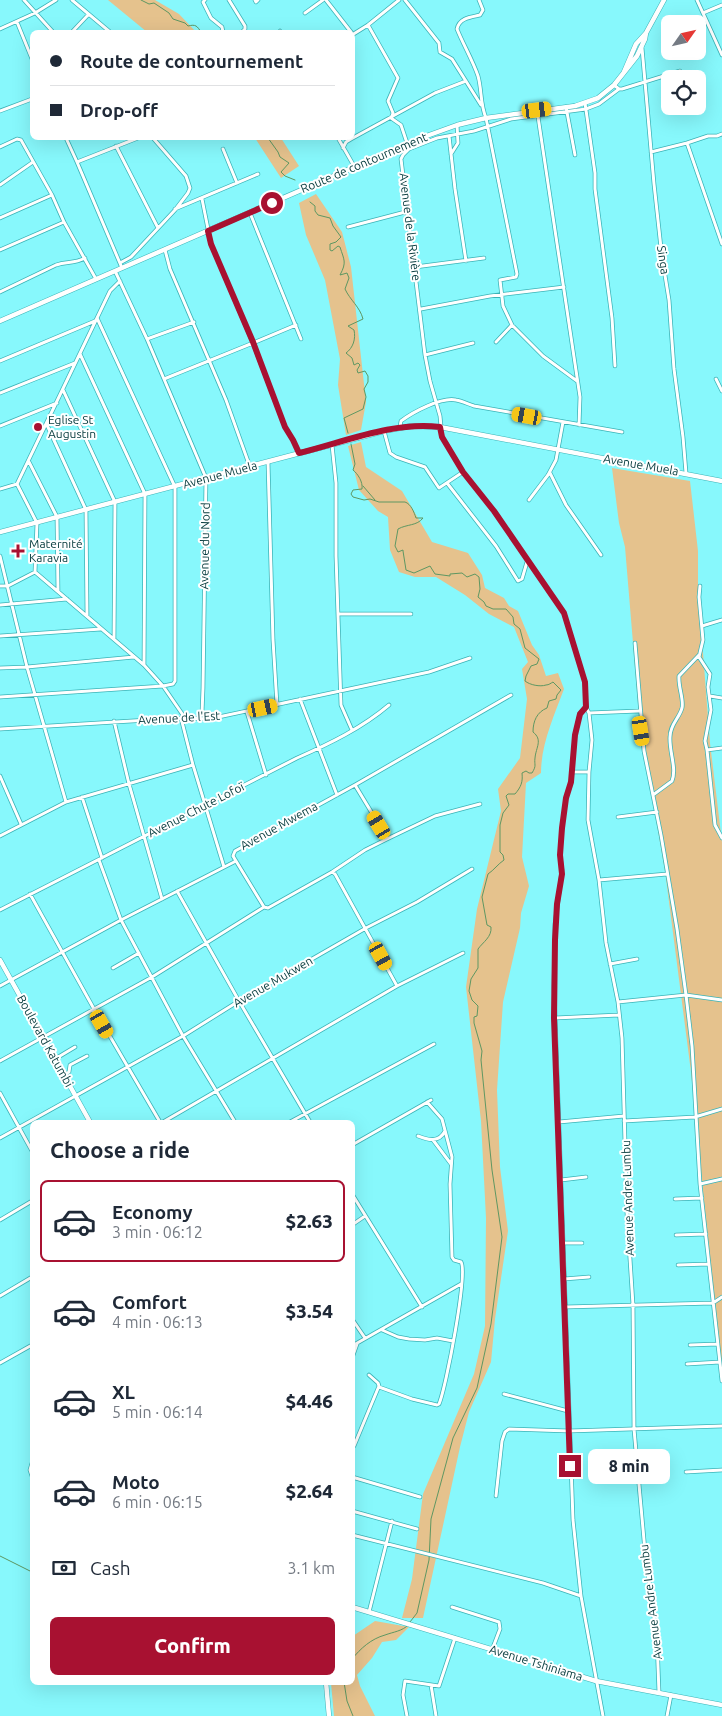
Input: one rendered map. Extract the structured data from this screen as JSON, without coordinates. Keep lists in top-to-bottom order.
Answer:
{
  "streets": {
    "street": [
      "Route de contournement",
      "Avenue de la Rivière",
      "Singa",
      "Avenue Muela",
      "Avenue du Nord",
      "Avenue de l'Est",
      "Avenue Chute Lofoï",
      "Avenue Mwema",
      "Avenue Mukwen",
      "Boulevard Katumbi",
      "Avenue Andre Lumbu",
      "Avenue Tshiniama"
    ]
  },
  "crossings": [
    ["Route de contournement", "Avenue de la Rivière"],
    ["Route de contournement", "Singa"],
    ["Route de contournement", "Avenue du Nord"],
    ["Avenue de la Rivière", "Avenue Muela"],
    ["Avenue de la Rivière", "Avenue Andre Lumbu"],
    ["Singa", "Avenue Muela"],
    ["Avenue Muela", "Avenue du Nord"],
    ["Avenue du Nord", "Avenue de l'Est"],
    ["Avenue Mukwen", "Boulevard Katumbi"],
    ["Avenue Andre Lumbu", "Avenue Tshiniama"]
  ],
  "places": {
    "other": ["Eglise St Augustin"],
    "health": ["Maternité Karavia"]
  },
  "north": "top right",
  "page": {
    "banner": ["Route de contournement", "Drop-off"],
    "heading": "Choose a ride",
    "list": [
      {
        "name": "Economy",
        "note": "3 min · 06:12",
        "value": "$2.63"
      },
      {
        "name": "Comfort",
        "note": "4 min · 06:13",
        "value": "$3.54"
      },
      {
        "name": "XL",
        "note": "5 min · 06:14",
        "value": "$4.46"
      },
      {
        "name": "Moto",
        "note": "6 min · 06:15",
        "value": "$2.64"
      }
    ],
    "bubble": "8 min",
    "pay": ["Cash", "3.1 km"],
    "buttons": "Confirm"
  }
}
